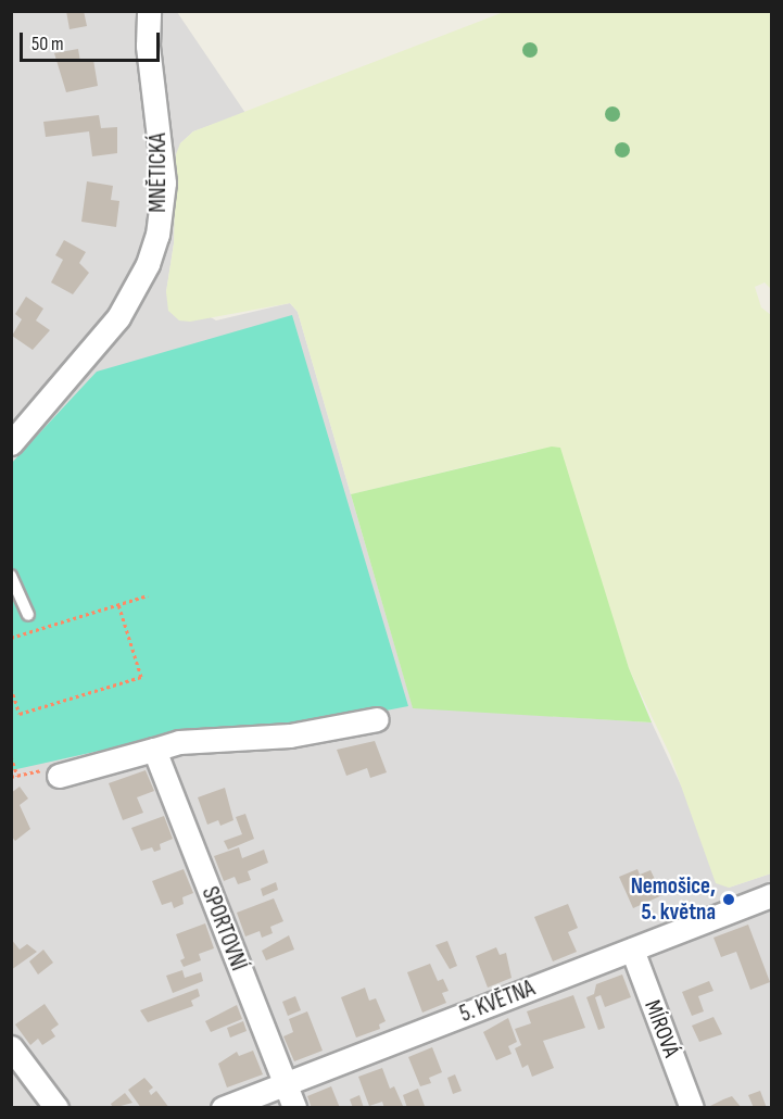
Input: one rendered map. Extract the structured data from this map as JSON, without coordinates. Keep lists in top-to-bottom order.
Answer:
{
  "streets": {
    "street": [
      "MNĚTICKÁ",
      "SPORTOVNÍ",
      "5. KVĚTNA",
      "MÍROVÁ"
    ]
  },
  "crossings": [
    ["SPORTOVNÍ", "5. KVĚTNA"],
    ["5. KVĚTNA", "MÍROVÁ"]
  ],
  "places": ["Nemošice, 5. května"],
  "scale_bar": "50 m"
}
